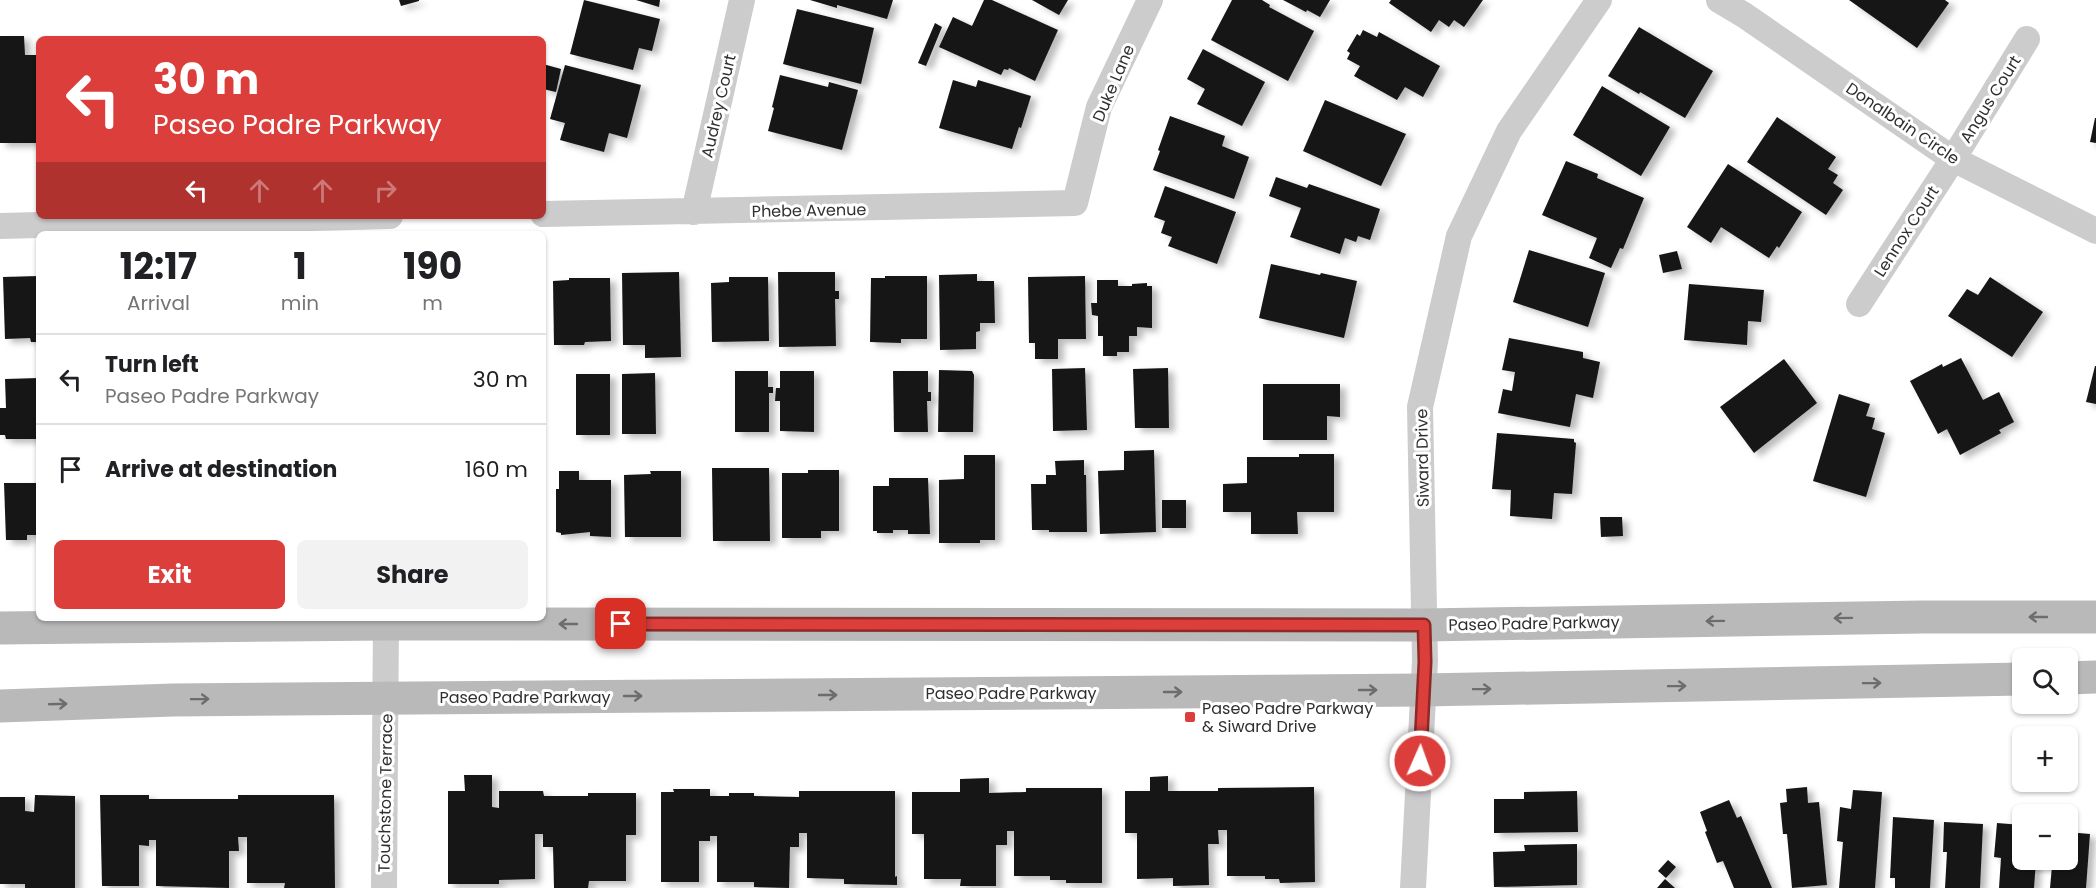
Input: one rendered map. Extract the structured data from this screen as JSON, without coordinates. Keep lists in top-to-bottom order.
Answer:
{
  "streets": {
    "main road": ["Paseo Padre Parkway"],
    "street": [
      "Duke Lane",
      "Angus Court",
      "Audrey Court",
      "Donalbain Circle",
      "Phebe Avenue",
      "Lennox Court",
      "Siward Drive",
      "Touchstone Terrace"
    ]
  },
  "crossings": [
    ["Duke Lane", "Phebe Avenue"],
    ["Angus Court", "Donalbain Circle"],
    ["Angus Court", "Lennox Court"],
    ["Audrey Court", "Phebe Avenue"],
    ["Donalbain Circle", "Lennox Court"],
    ["Siward Drive", "Paseo Padre Parkway"],
    ["Paseo Padre Parkway", "Touchstone Terrace"]
  ],
  "places": {
    "transit": ["Paseo Padre Parkway & Siward Drive"]
  },
  "page": {
    "turn": ["30 m", "Paseo Padre Parkway"],
    "eta": [
      "12:17",
      "Arrival",
      "1",
      "min",
      "190",
      "m"
    ],
    "list": [
      {
        "name": "Turn left",
        "note": "Paseo Padre Parkway",
        "value": "30 m"
      },
      {
        "name": "Arrive at destination",
        "value": "160 m"
      }
    ],
    "buttons": ["Exit", "Share"],
    "map_buttons": ["+", "−"]
  }
}
